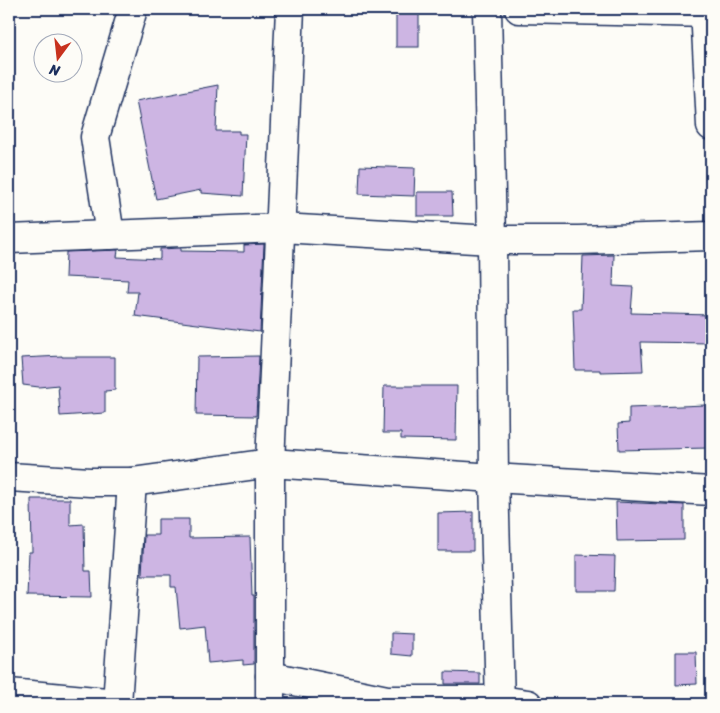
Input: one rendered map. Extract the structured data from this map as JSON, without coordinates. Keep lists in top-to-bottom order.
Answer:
{
  "north": "bottom"
}
